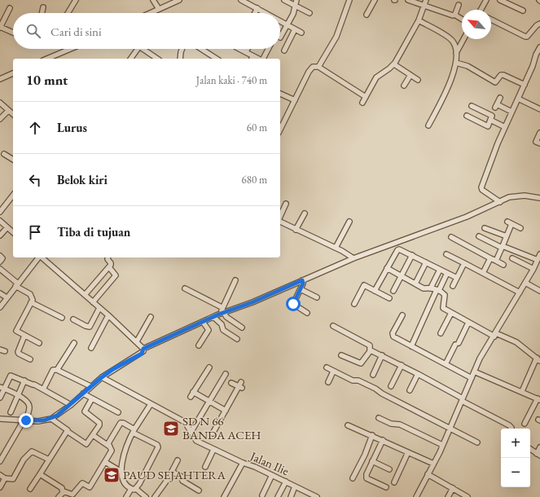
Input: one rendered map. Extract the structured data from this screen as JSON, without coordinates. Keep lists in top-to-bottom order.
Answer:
{
  "streets": {
    "street": ["Jalan Ilie"]
  },
  "places": {
    "school or university": ["SD N 66 BANDA ACEH", "PAUD SEJAHTERA"]
  },
  "north": "top left",
  "page": {
    "search": "Cari di sini",
    "heading": ["10 mnt", "Jalan kaki · 740 m"],
    "list": [
      ["Lurus", "60 m"],
      ["Belok kiri", "680 m"],
      "Tiba di tujuan"
    ],
    "map_buttons": ["+", "−"]
  }
}
